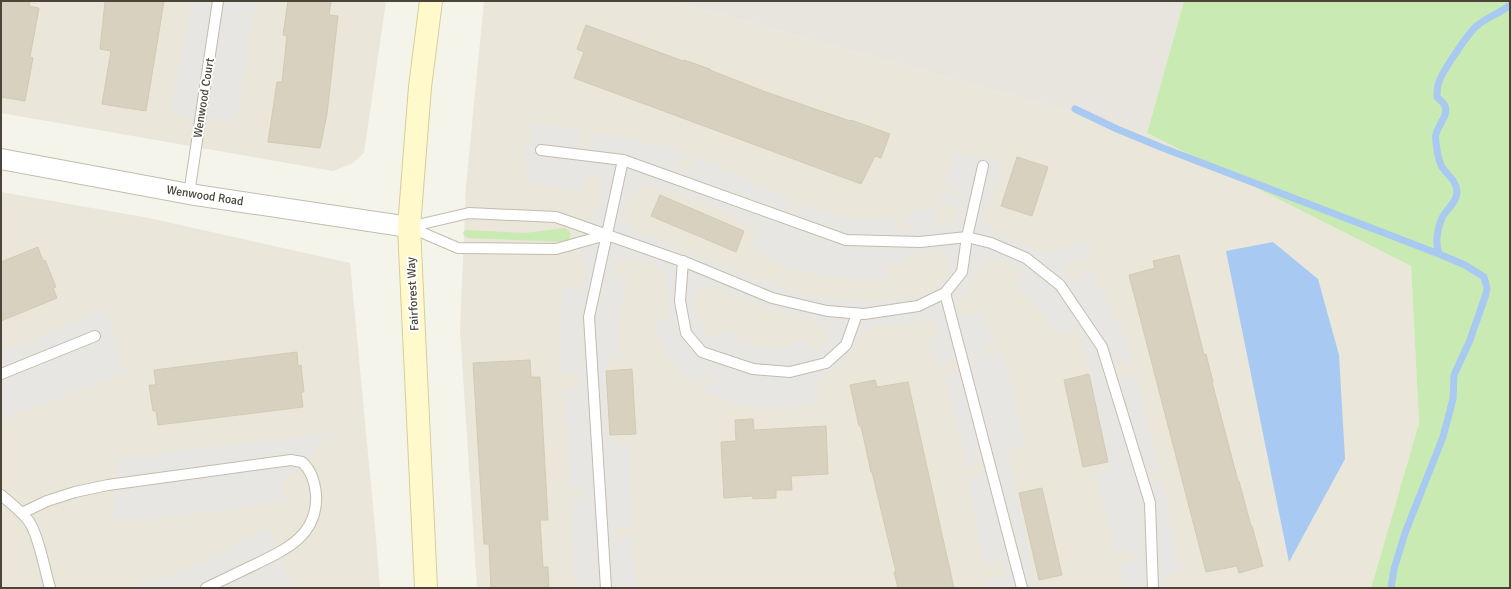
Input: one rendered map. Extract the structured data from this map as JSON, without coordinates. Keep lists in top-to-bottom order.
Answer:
{
  "streets": {
    "main road": ["Fairforest Way"],
    "street": ["Wenwood Road"],
    "lane": ["Wenwood Court"]
  },
  "crossings": [
    ["Wenwood Court", "Wenwood Road"],
    ["Wenwood Road", "Fairforest Way"]
  ]
}
